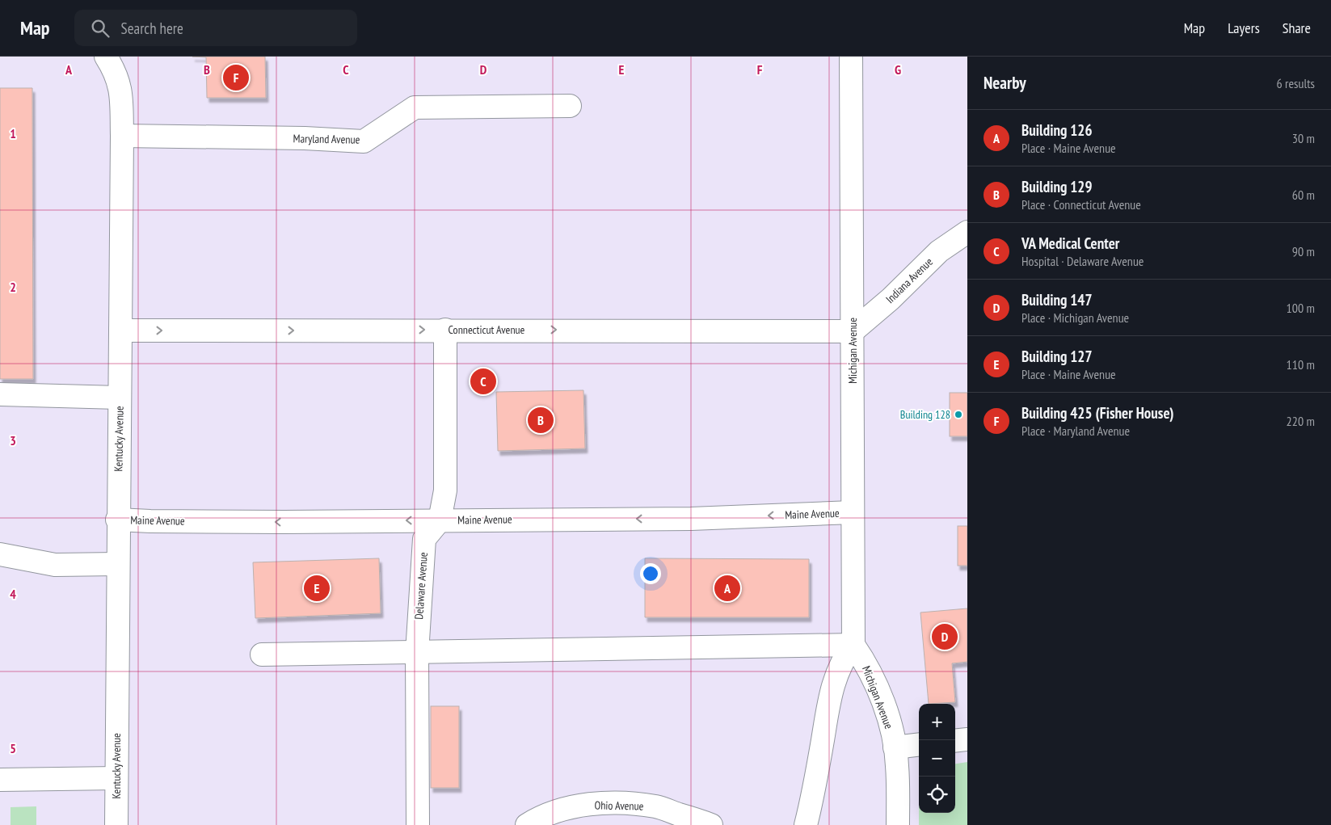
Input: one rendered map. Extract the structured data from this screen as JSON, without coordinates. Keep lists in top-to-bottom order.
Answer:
{
  "streets": {
    "street": [
      "Maryland Avenue",
      "Indiana Avenue",
      "Connecticut Avenue",
      "Michigan Avenue",
      "Kentucky Avenue",
      "Maine Avenue",
      "Delaware Avenue",
      "Ohio Avenue"
    ]
  },
  "crossings": [
    ["Maryland Avenue", "Kentucky Avenue"],
    ["Indiana Avenue", "Connecticut Avenue"],
    ["Indiana Avenue", "Michigan Avenue"],
    ["Connecticut Avenue", "Michigan Avenue"],
    ["Connecticut Avenue", "Kentucky Avenue"],
    ["Connecticut Avenue", "Delaware Avenue"],
    ["Michigan Avenue", "Maine Avenue"],
    ["Kentucky Avenue", "Maine Avenue"],
    ["Maine Avenue", "Delaware Avenue"]
  ],
  "one_way": ["Connecticut Avenue"],
  "places": ["Building 128"],
  "page": {
    "header": "Map",
    "search": "Search here",
    "nav": ["Map", "Layers", "Share"],
    "heading": ["Nearby", "6 results"],
    "pins": [
      "F",
      "C",
      "B",
      "A",
      "E",
      "D"
    ],
    "list": [
      {
        "mark": "A",
        "name": "Building 126",
        "note": "Place · Maine Avenue",
        "value": "30 m"
      },
      {
        "mark": "B",
        "name": "Building 129",
        "note": "Place · Connecticut Avenue",
        "value": "60 m"
      },
      {
        "mark": "C",
        "name": "VA Medical Center",
        "note": "Hospital · Delaware Avenue",
        "value": "90 m"
      },
      {
        "mark": "D",
        "name": "Building 147",
        "note": "Place · Michigan Avenue",
        "value": "100 m"
      },
      {
        "mark": "E",
        "name": "Building 127",
        "note": "Place · Maine Avenue",
        "value": "110 m"
      },
      {
        "mark": "F",
        "name": "Building 425 (Fisher House)",
        "note": "Place · Maryland Avenue",
        "value": "220 m"
      }
    ],
    "map_buttons": ["+", "−"]
  },
  "grid": {
    "columns": [
      "A",
      "B",
      "C",
      "D",
      "E",
      "F",
      "G"
    ],
    "rows": [
      "1",
      "2",
      "3",
      "4",
      "5"
    ]
  }
}
